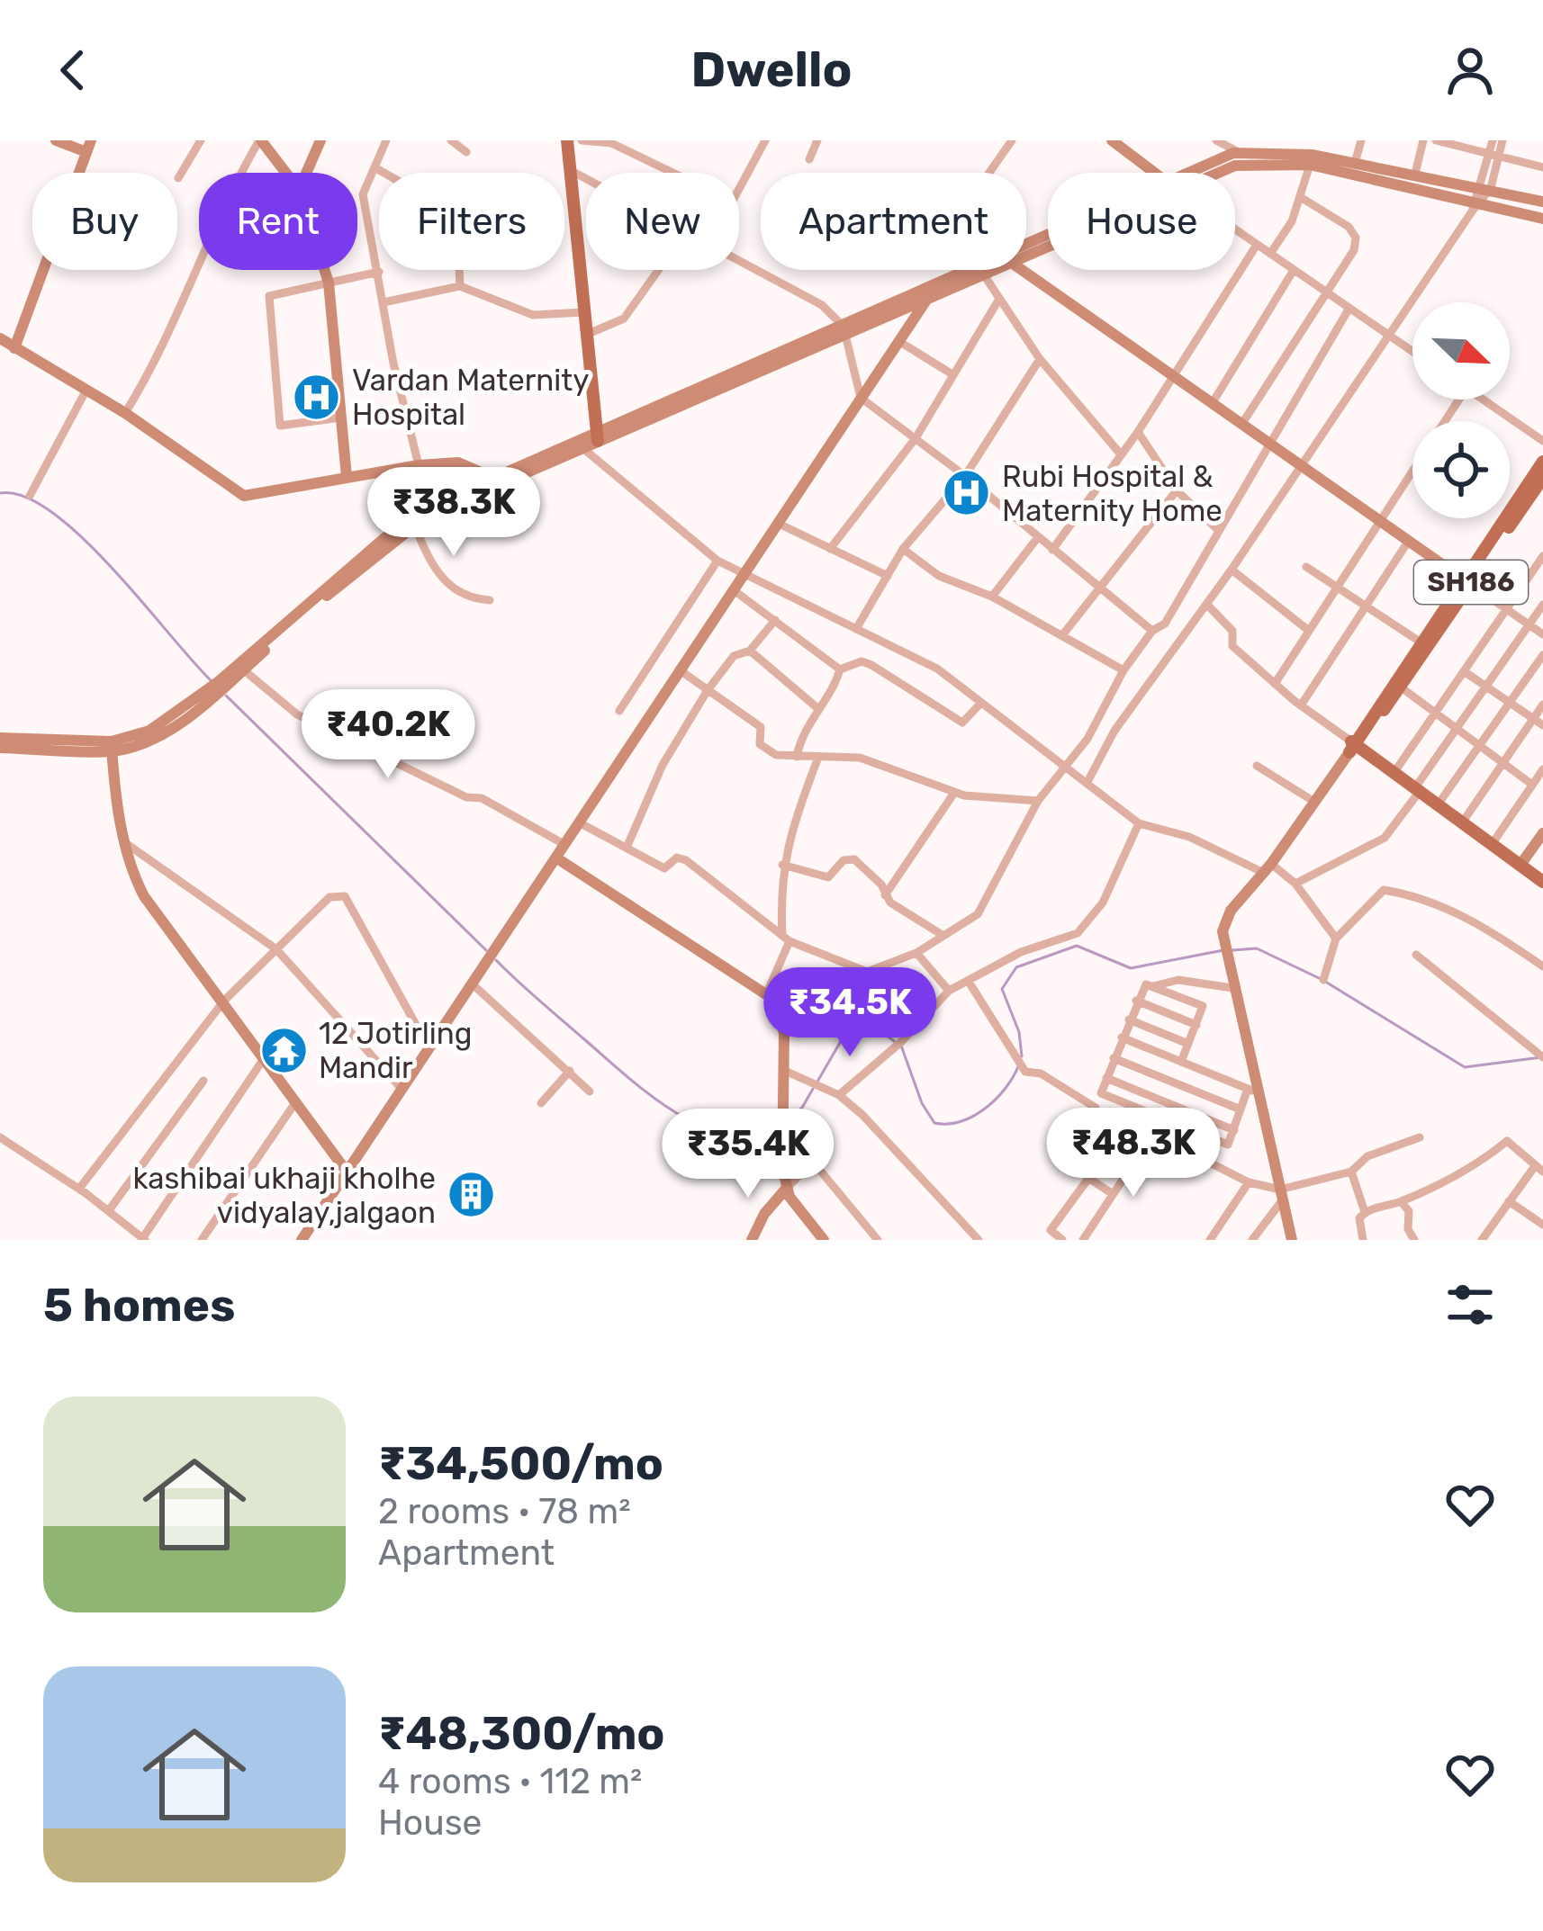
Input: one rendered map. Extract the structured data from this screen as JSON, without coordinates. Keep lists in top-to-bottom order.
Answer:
{
  "streets": {
    "main road": ["SH186"]
  },
  "places": {
    "hospital": ["Vardan Maternity Hospital", "Rubi Hospital & Maternity Home"],
    "temple": ["12 Jotirling Mandir"],
    "building": ["kashibai ukhaji kholhe vidyalay,jalgaon"]
  },
  "north": "bottom right",
  "page": {
    "header": "Dwello",
    "chip": [
      "Buy",
      "Rent",
      "Filters",
      "New",
      "Apartment",
      "House"
    ],
    "price": [
      "₹38.3K",
      "₹40.2K",
      "₹34.5K",
      "₹48.3K",
      "₹35.4K"
    ],
    "heading": "5 homes",
    "list": [
      {
        "name": "₹34,500/mo",
        "note": "2 rooms · 78 m² · Apartment"
      },
      {
        "name": "₹48,300/mo",
        "note": "4 rooms · 112 m² · House"
      }
    ]
  }
}
